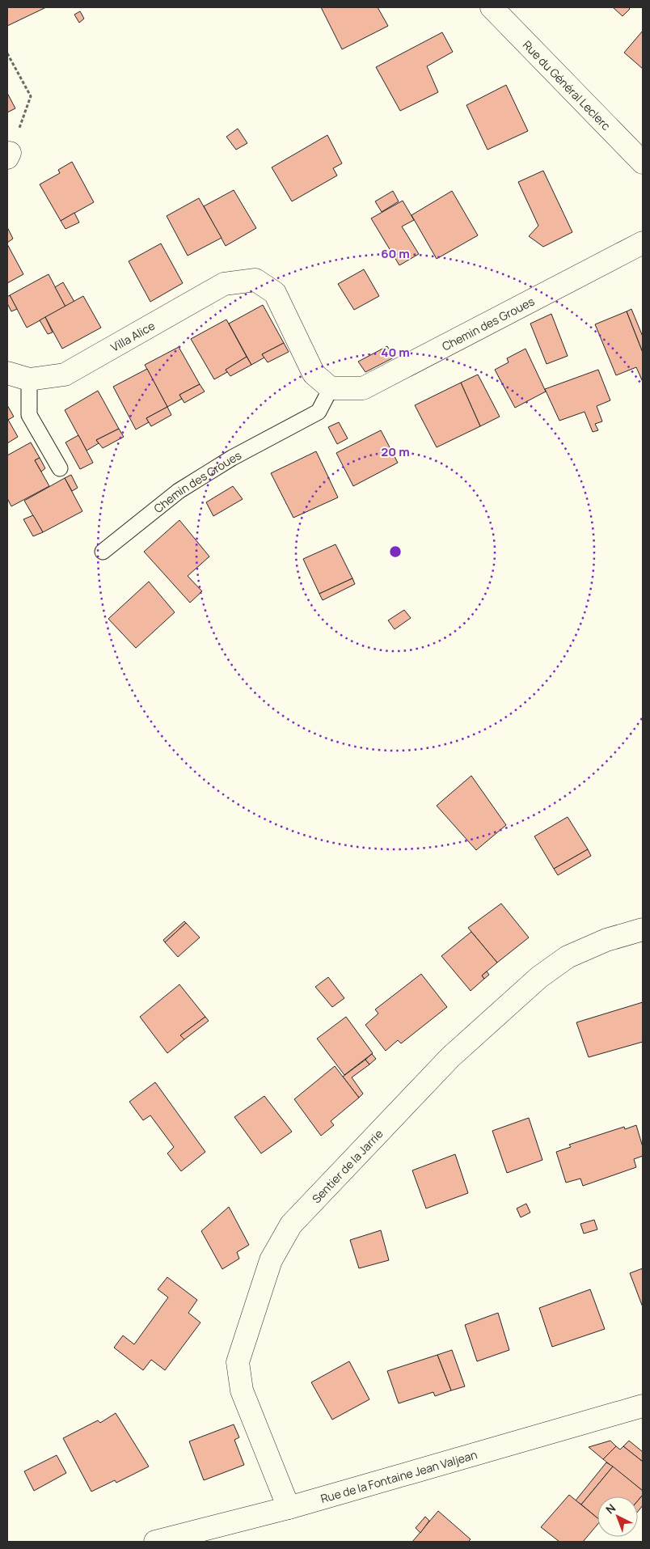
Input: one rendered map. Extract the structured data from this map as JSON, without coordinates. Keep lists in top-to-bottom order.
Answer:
{
  "streets": {
    "street": [
      "Rue du Général Leclerc",
      "Chemin des Groues",
      "Villa Alice",
      "Sentier de la Jarrie",
      "Rue de la Fontaine Jean Valjean"
    ]
  },
  "crossings": [
    ["Chemin des Groues", "Villa Alice"],
    ["Sentier de la Jarrie", "Rue de la Fontaine Jean Valjean"]
  ],
  "north": "top left",
  "rings": ["60 m", "40 m", "20 m"]
}
